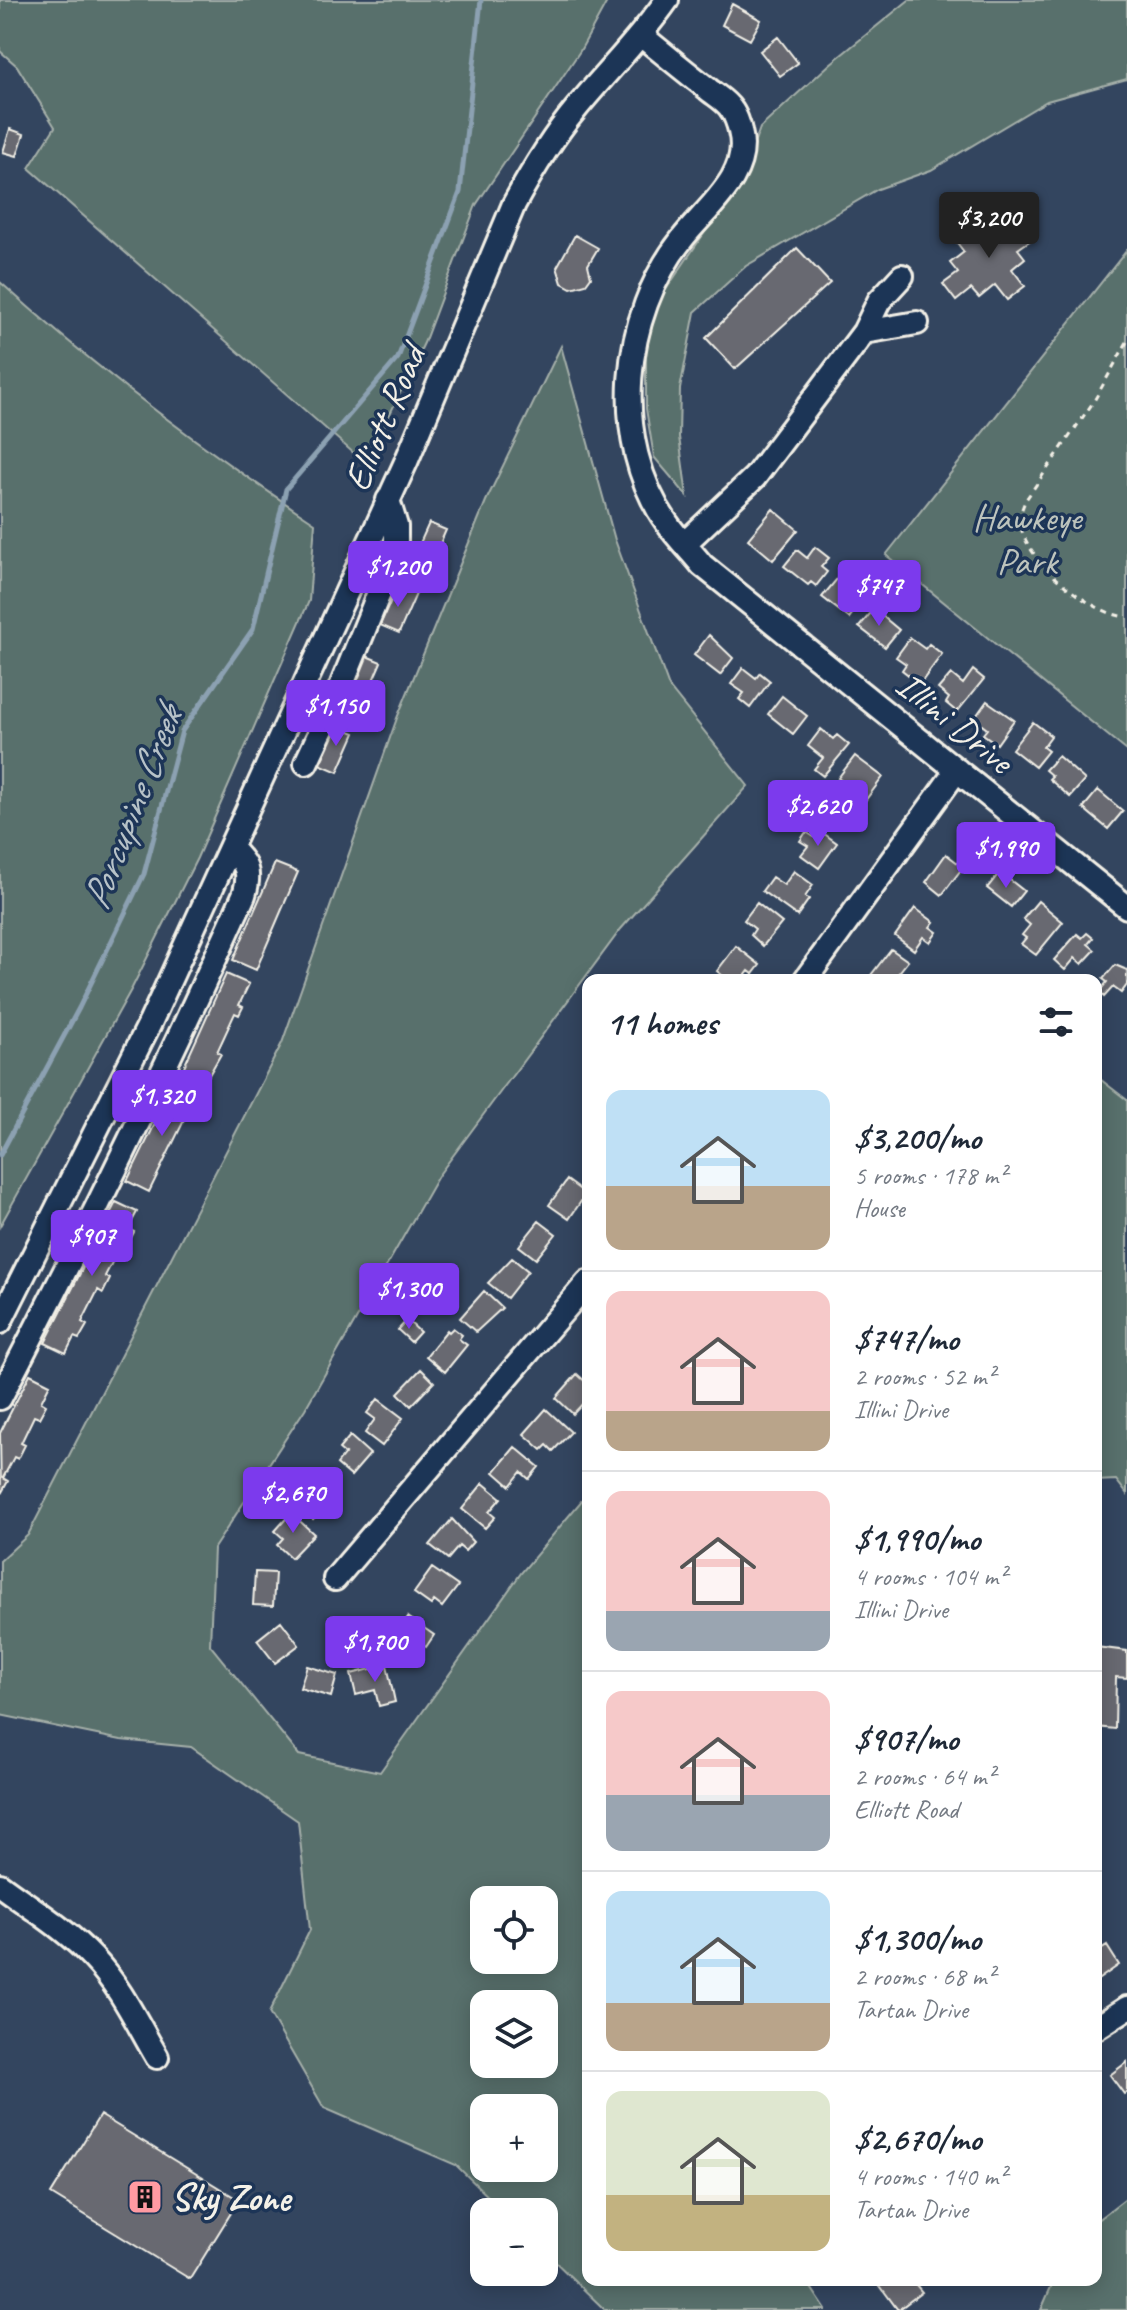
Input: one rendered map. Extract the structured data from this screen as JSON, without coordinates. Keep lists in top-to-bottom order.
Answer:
{
  "streets": {
    "street": ["Elliott Road", "Illini Drive"]
  },
  "crossings": [
    ["Elliott Road", "Illini Drive"]
  ],
  "water": ["Porcupine Creek"],
  "parks": ["Hawkeye Park"],
  "places": {
    "building": ["Sky Zone"]
  },
  "page": {
    "price": [
      "$3,200",
      "$1,200",
      "$747",
      "$1,150",
      "$2,620",
      "$1,990",
      "$1,320",
      "$907",
      "$1,300",
      "$2,670",
      "$1,700"
    ],
    "heading": "11 homes",
    "list": [
      {
        "name": "$3,200/mo",
        "note": "5 rooms · 178 m² · House"
      },
      {
        "name": "$747/mo",
        "note": "2 rooms · 52 m² · Illini Drive"
      },
      {
        "name": "$1,990/mo",
        "note": "4 rooms · 104 m² · Illini Drive"
      },
      {
        "name": "$907/mo",
        "note": "2 rooms · 64 m² · Elliott Road"
      },
      {
        "name": "$1,300/mo",
        "note": "2 rooms · 68 m² · Tartan Drive"
      },
      {
        "name": "$2,670/mo",
        "note": "4 rooms · 140 m² · Tartan Drive"
      }
    ],
    "map_buttons": ["+", "−"]
  }
}
